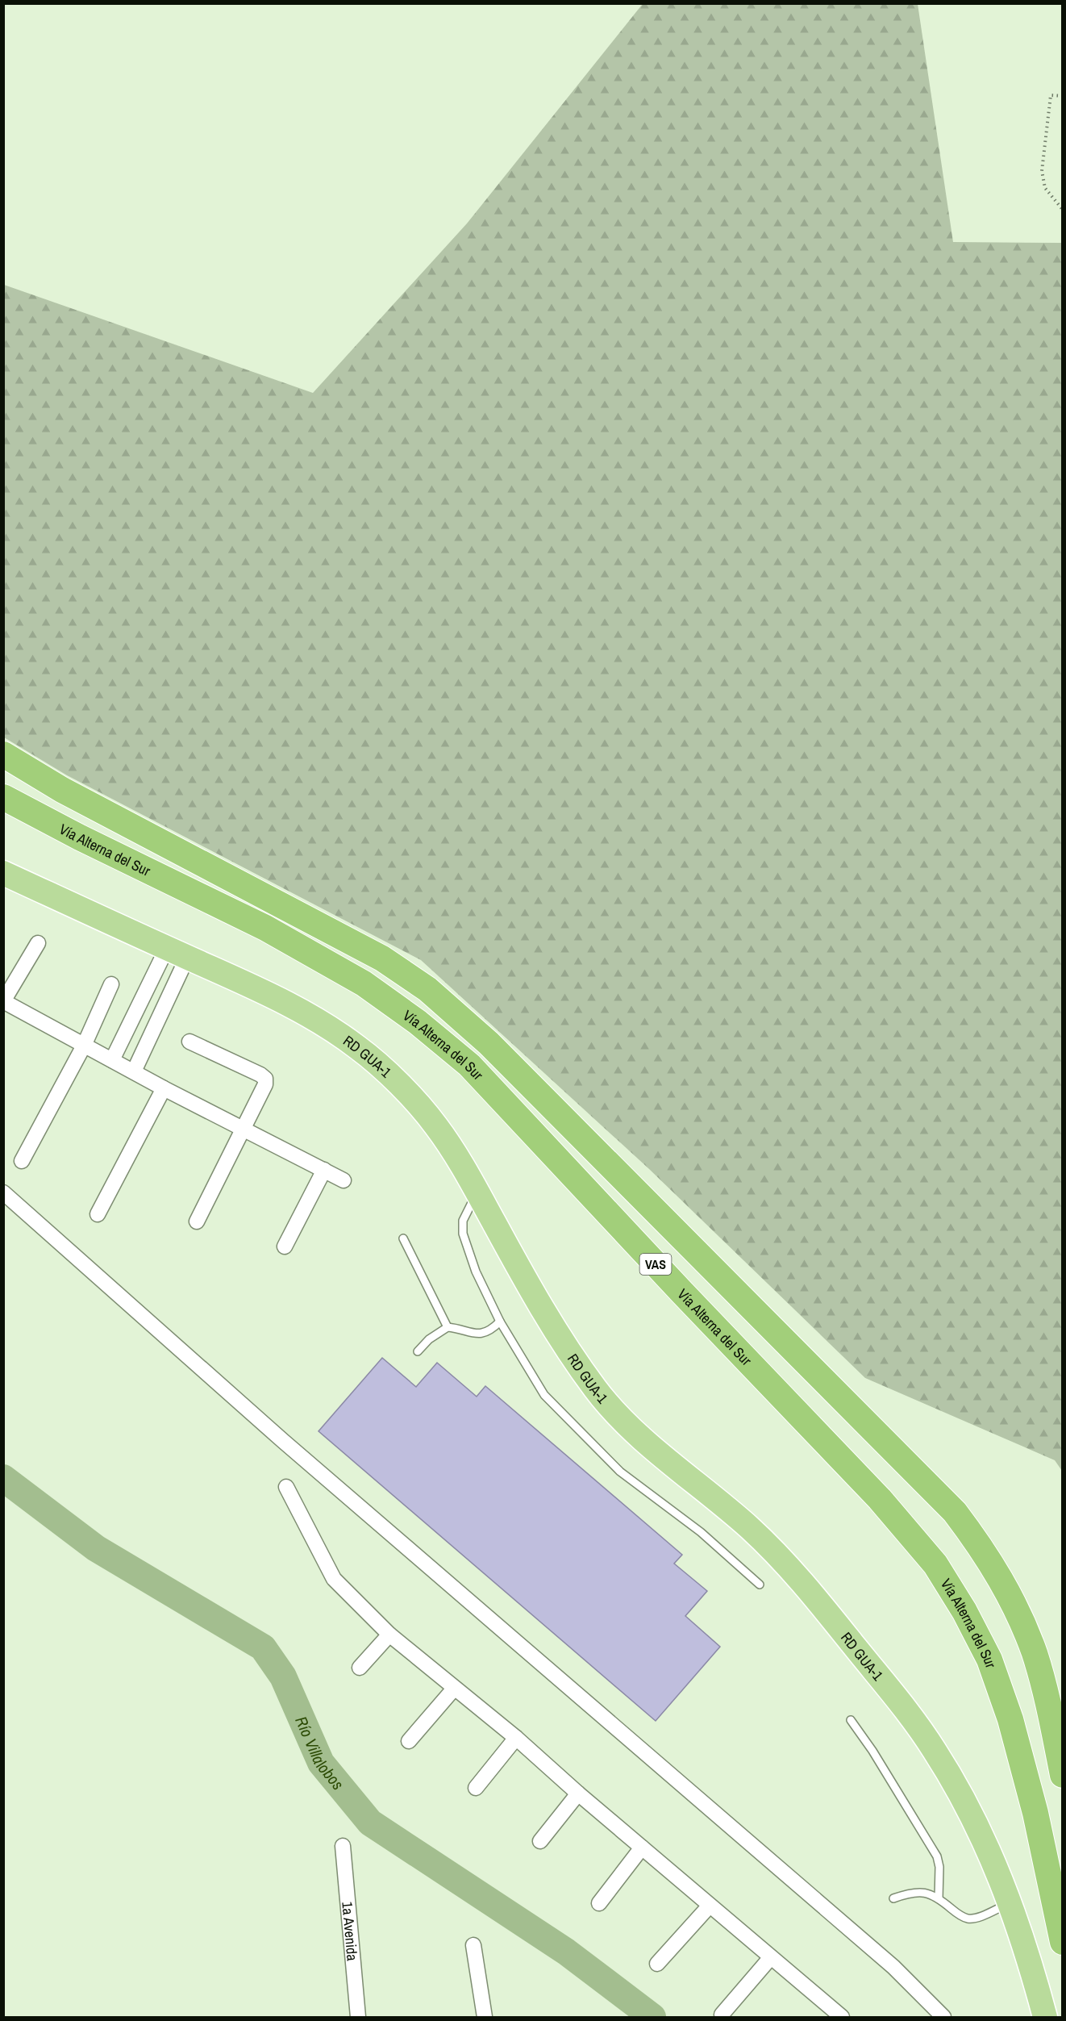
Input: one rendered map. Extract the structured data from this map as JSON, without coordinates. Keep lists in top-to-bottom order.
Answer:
{
  "streets": {
    "highway": ["Vía Alterna del Sur", "VAS"],
    "main road": ["RD GUA-1"],
    "street": ["1a Avenida"]
  },
  "water": ["Río Villalobos"]
}
